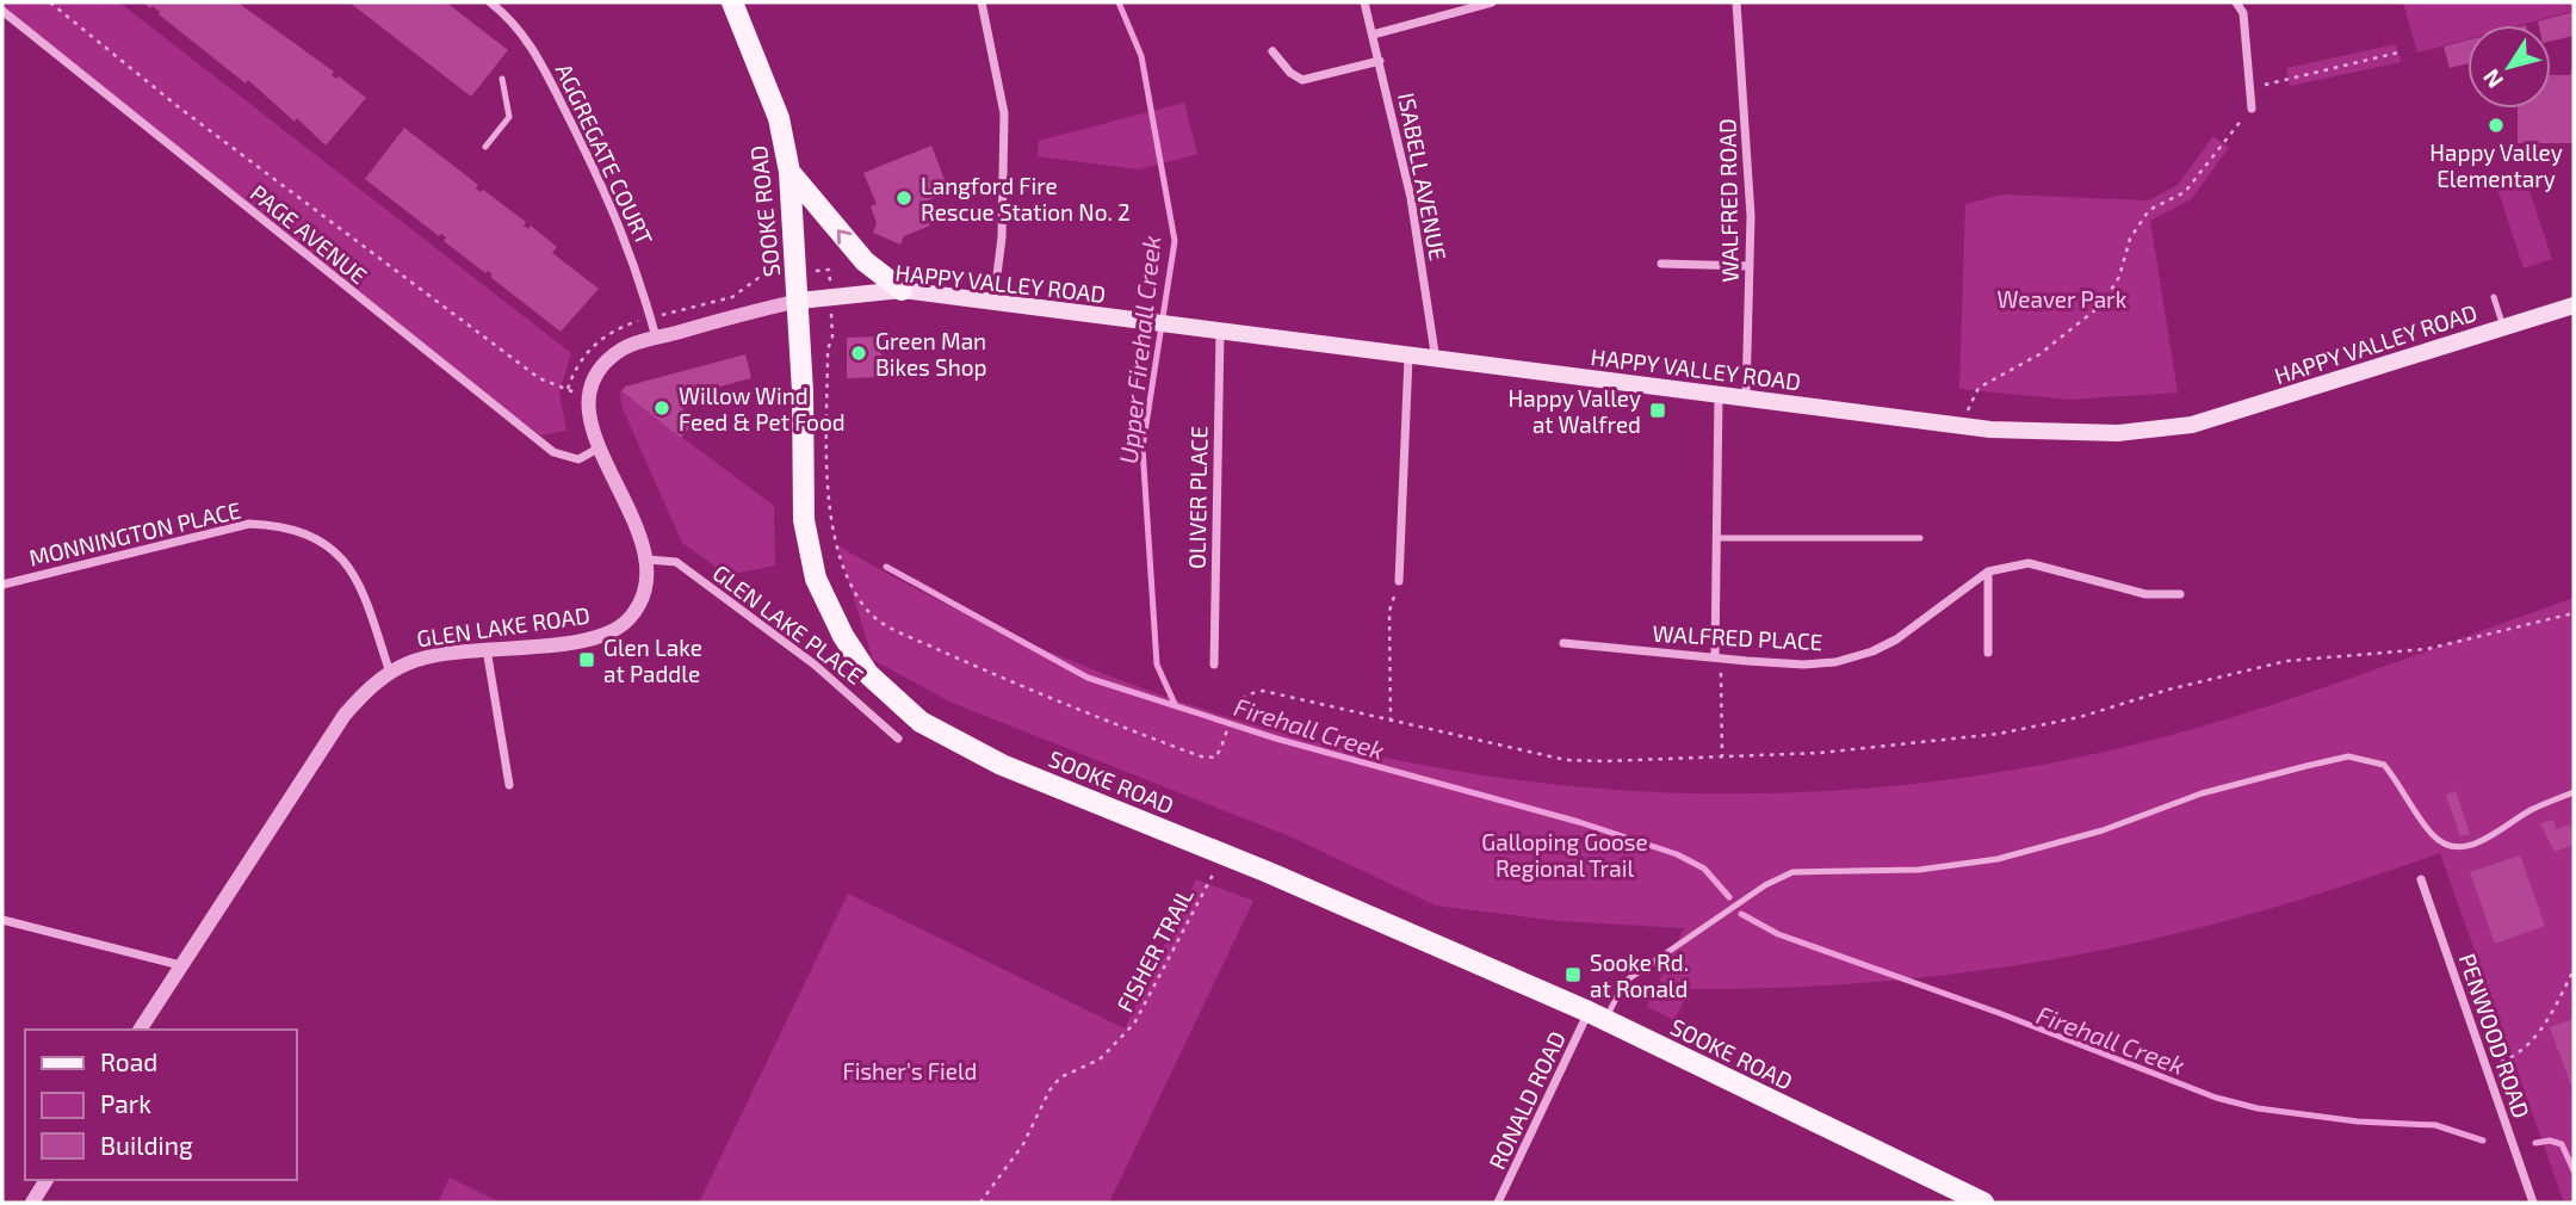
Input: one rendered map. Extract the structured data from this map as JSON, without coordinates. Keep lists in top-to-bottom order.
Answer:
{
  "streets": {
    "main road": ["SOOKE ROAD", "HAPPY VALLEY ROAD"],
    "street": [
      "AGGREGATE COURT",
      "ISABELL AVENUE",
      "WALFRED ROAD",
      "PAGE AVENUE",
      "OLIVER PLACE",
      "MONNINGTON PLACE",
      "GLEN LAKE PLACE",
      "GLEN LAKE ROAD",
      "WALFRED PLACE",
      "PENWOOD ROAD",
      "RONALD ROAD"
    ],
    "path": ["FISHER TRAIL"]
  },
  "crossings": [
    ["ISABELL AVENUE", "HAPPY VALLEY ROAD"],
    ["WALFRED ROAD", "HAPPY VALLEY ROAD"],
    ["SOOKE ROAD", "HAPPY VALLEY ROAD"],
    ["SOOKE ROAD", "FISHER TRAIL"],
    ["SOOKE ROAD", "RONALD ROAD"],
    ["HAPPY VALLEY ROAD", "OLIVER PLACE"],
    ["MONNINGTON PLACE", "GLEN LAKE ROAD"],
    ["GLEN LAKE PLACE", "GLEN LAKE ROAD"]
  ],
  "water": ["Upper Firehall Creek", "Firehall Creek"],
  "parks": ["Weaver Park", "Galloping Goose Regional Trail", "Fisher's Field"],
  "places": {
    "other": [
      "Happy Valley Elementary",
      "Langford Fire Rescue Station No. 2",
      "Green Man Bikes Shop",
      "Willow Wind Feed & Pet Food"
    ],
    "transit": ["Happy Valley at Walfred", "Glen Lake at Paddle", "Sooke Rd. at Ronald"]
  },
  "legend": ["Road", "Park", "Building"],
  "north": "bottom left"
}
